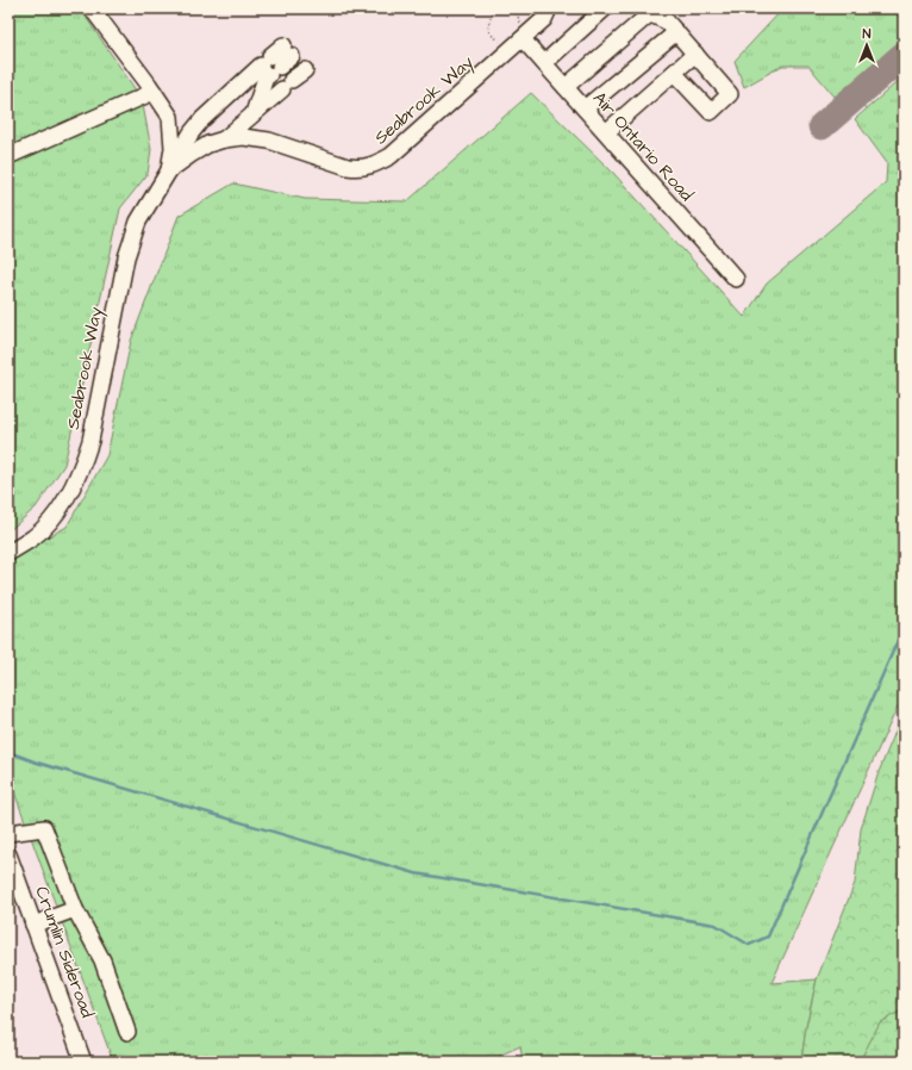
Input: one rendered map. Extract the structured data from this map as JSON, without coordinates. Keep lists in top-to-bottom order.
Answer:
{
  "streets": {
    "street": ["Seabrook Way", "Air Ontario Road", "Crumlin Sideroad"]
  },
  "crossings": [
    ["Seabrook Way", "Air Ontario Road"]
  ],
  "north": "top"
}
